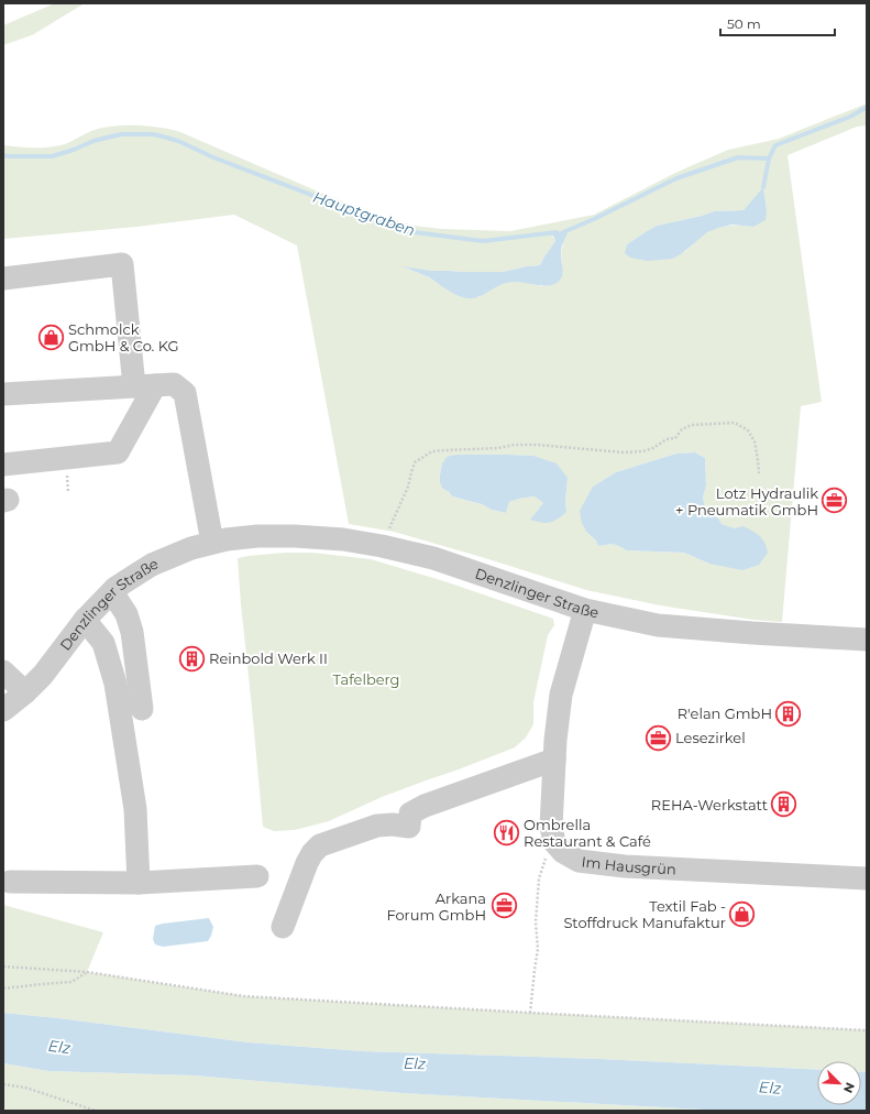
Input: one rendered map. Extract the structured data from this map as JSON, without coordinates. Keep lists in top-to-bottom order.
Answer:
{
  "streets": {
    "street": ["Denzlinger Straße", "Im Hausgrün"]
  },
  "water": ["Hauptgraben", "Elz"],
  "parks": ["Tafelberg"],
  "places": {
    "shop": ["Schmolck GmbH & Co. KG", "Textil Fab - Stoffdruck Manufaktur"],
    "office": ["Lotz Hydraulik + Pneumatik GmbH", "Lesezirkel", "Arkana Forum GmbH"],
    "building": ["Reinbold Werk II", "R'elan GmbH", "REHA-Werkstatt"],
    "restaurant": ["Ombrella Restaurant & Café"]
  },
  "scale_bar": "50 m",
  "north": "bottom right"
}
